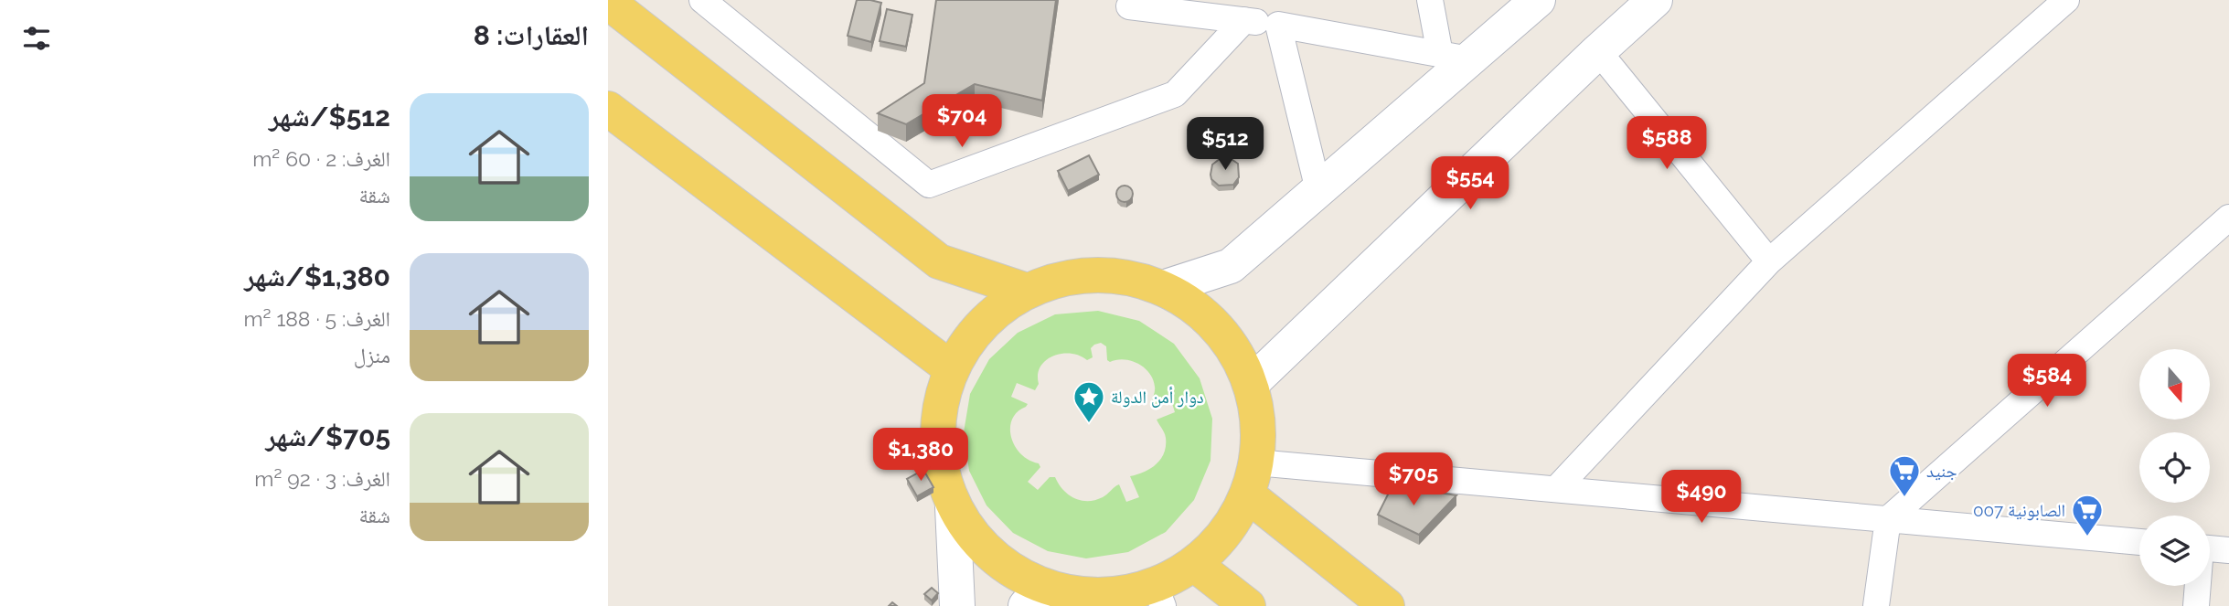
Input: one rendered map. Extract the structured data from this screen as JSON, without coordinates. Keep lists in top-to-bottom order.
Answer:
{
  "places": {
    "place": ["دوار أمن الدولة"],
    "supermarket": ["جنيد", "الصابونية 007"]
  },
  "north": "bottom",
  "page": {
    "heading": "العقارات: 8",
    "list": [
      {
        "name": "$512/شهر",
        "note": "الغرف: 2 · 60 m² · شقة"
      },
      {
        "name": "$1,380/شهر",
        "note": "الغرف: 5 · 188 m² · منزل"
      },
      {
        "name": "$705/شهر",
        "note": "الغرف: 3 · 92 m² · شقة"
      }
    ],
    "price": [
      "$704",
      "$588",
      "$512",
      "$554",
      "$584",
      "$1,380",
      "$705",
      "$490"
    ]
  }
}
